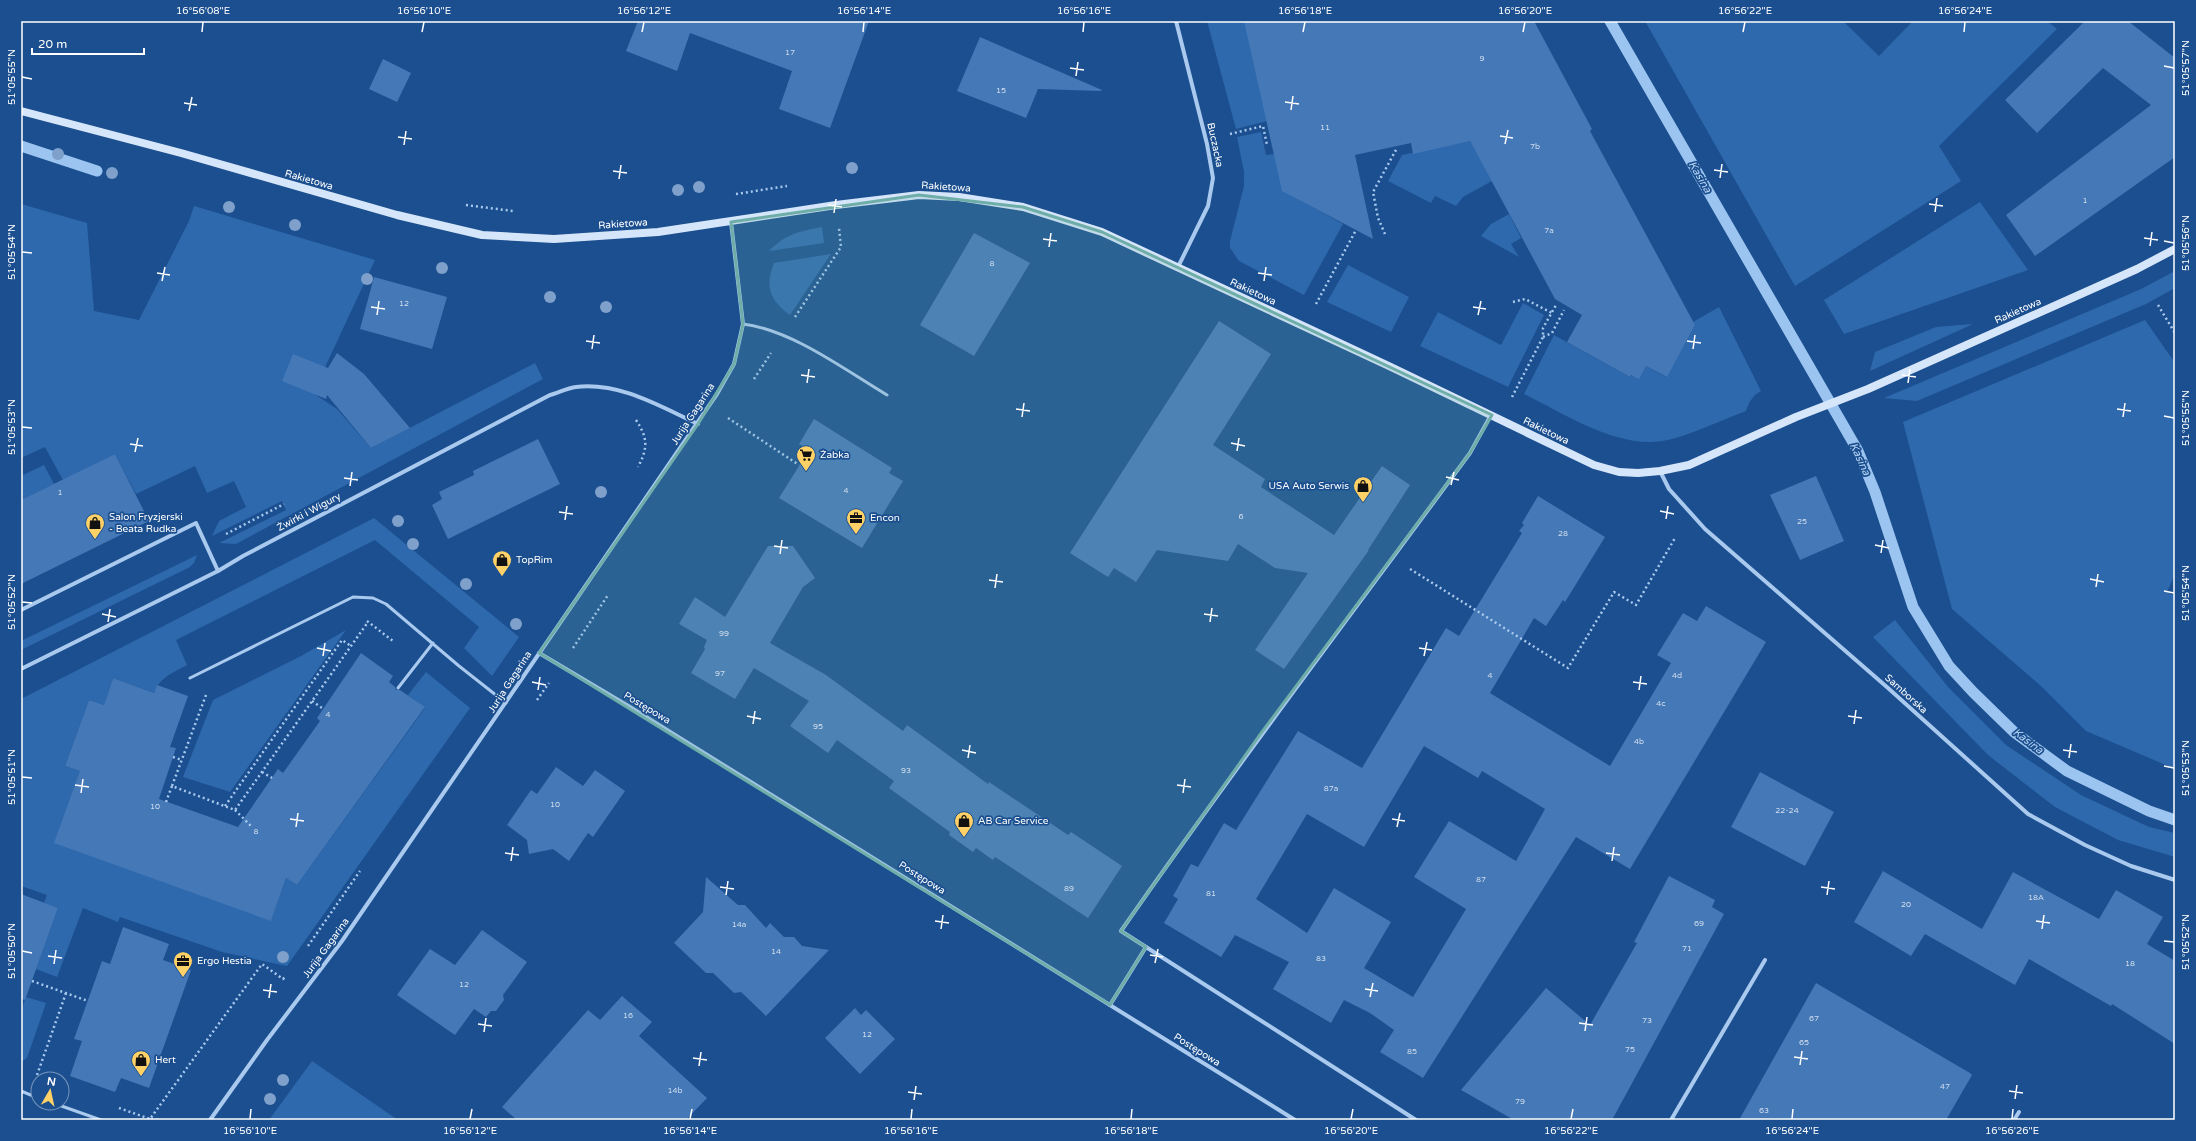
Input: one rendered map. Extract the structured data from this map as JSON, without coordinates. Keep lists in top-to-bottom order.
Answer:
{
  "streets": {
    "street": [
      "Buczacka",
      "Rakietowa",
      "Jurija Gagarina",
      "Żwirki i Wigury",
      "Samborska",
      "Postępowa"
    ]
  },
  "crossings": [
    ["Buczacka", "Rakietowa"],
    ["Rakietowa", "Jurija Gagarina"],
    ["Rakietowa", "Samborska"],
    ["Jurija Gagarina", "Żwirki i Wigury"],
    ["Jurija Gagarina", "Postępowa"]
  ],
  "water": ["Kasina"],
  "places": {
    "supermarket": ["Żabka"],
    "shop": [
      "USA Auto Serwis",
      "Salon Fryzjerski - Beata Rudka",
      "TopRim",
      "AB Car Service",
      "Hert"
    ],
    "office": ["Encon", "Ergo Hestia"]
  },
  "house_numbers": [
    "17",
    "9",
    "15",
    "11",
    "7b",
    "1",
    "7a",
    "8",
    "12",
    "4",
    "1",
    "6",
    "25",
    "28",
    "99",
    "97",
    "4",
    "4d",
    "4c",
    "4",
    "95",
    "4b",
    "93",
    "87a",
    "10",
    "10",
    "22-24",
    "8",
    "87",
    "89",
    "81",
    "18A",
    "20",
    "69",
    "14a",
    "71",
    "14",
    "83",
    "18",
    "12",
    "16",
    "67",
    "73",
    "12",
    "65",
    "75",
    "85",
    "47",
    "14b",
    "79",
    "63"
  ],
  "scale_bar": "20 m",
  "north": "top",
  "coordinates": [
    "16°56'08\"E",
    "16°56'10\"E",
    "16°56'12\"E",
    "16°56'14\"E",
    "16°56'16\"E",
    "16°56'18\"E",
    "16°56'20\"E",
    "16°56'22\"E",
    "16°56'24\"E",
    "51°05'57\"N",
    "51°05'55\"N",
    "51°05'56\"N",
    "51°05'54\"N",
    "51°05'53\"N",
    "51°05'52\"N",
    "51°05'51\"N",
    "51°05'50\"N",
    "16°56'26\"E"
  ]
}
